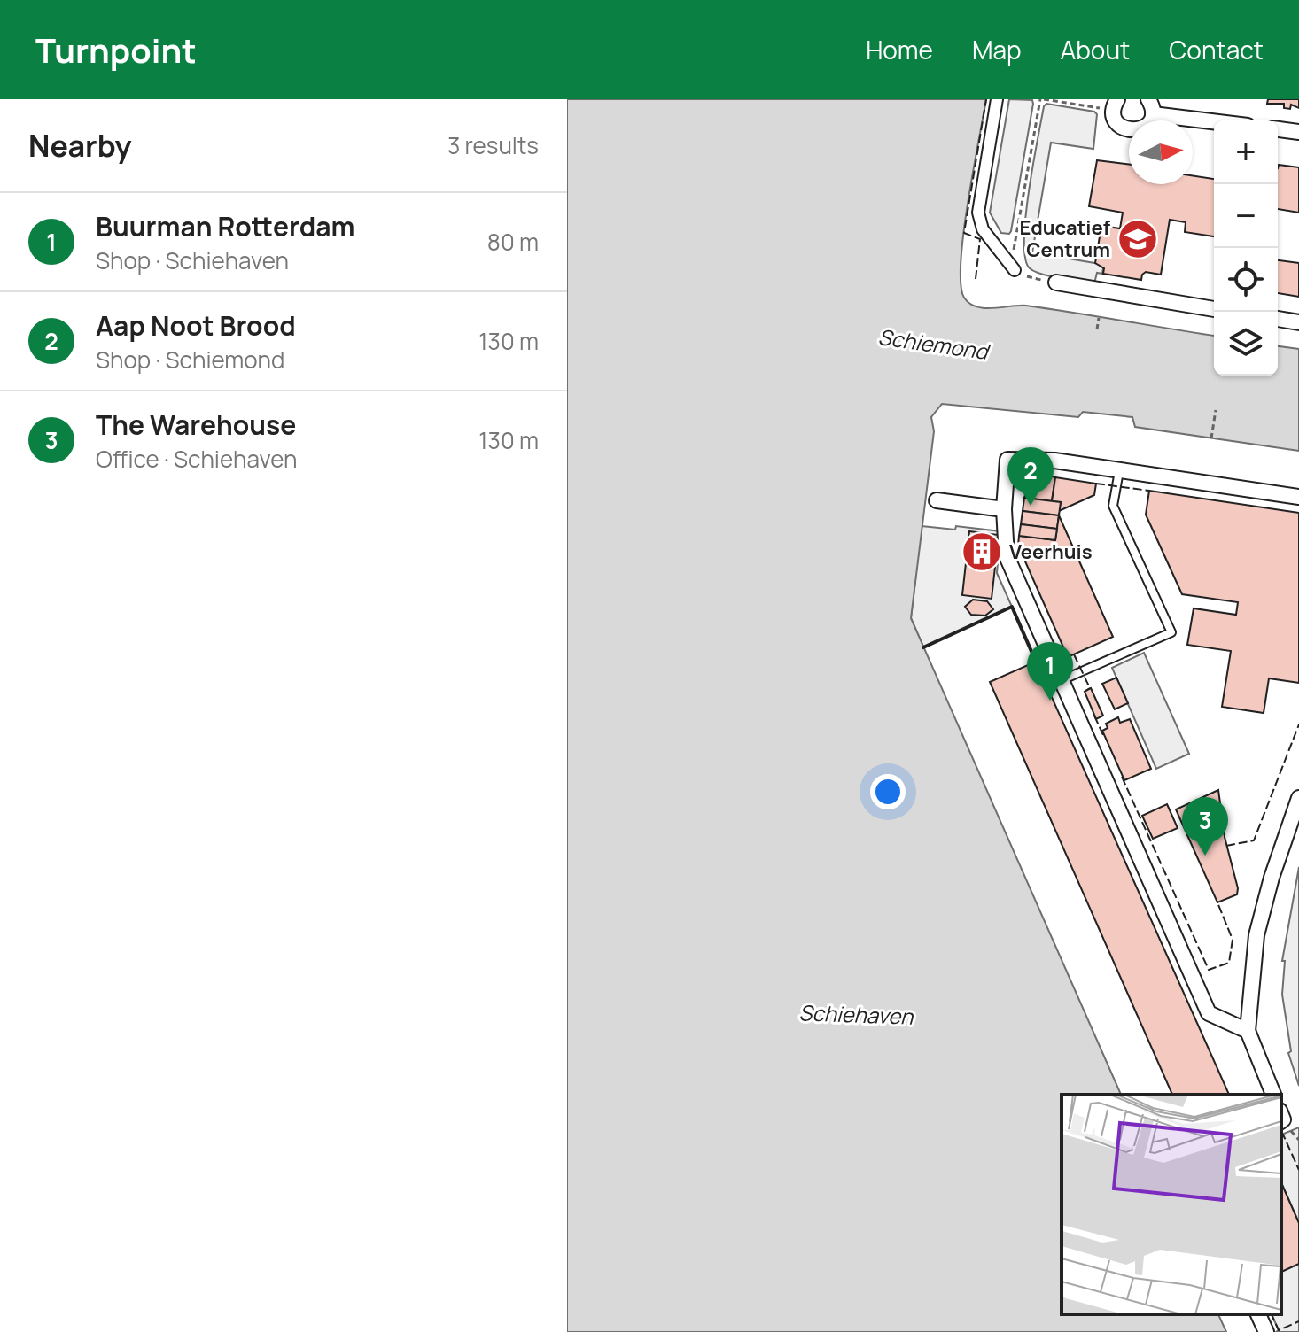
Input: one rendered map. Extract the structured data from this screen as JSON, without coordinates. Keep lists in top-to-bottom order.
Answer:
{
  "water": ["Schiemond", "Schiehaven"],
  "places": {
    "school or university": ["Educatief Centrum"],
    "building": ["Veerhuis"]
  },
  "north": "right",
  "page": {
    "header": "Turnpoint",
    "nav": [
      "Home",
      "Map",
      "About",
      "Contact"
    ],
    "heading": ["Nearby", "3 results"],
    "map_buttons": ["+", "−"],
    "list": [
      {
        "mark": "1",
        "name": "Buurman Rotterdam",
        "note": "Shop · Schiehaven",
        "value": "80 m"
      },
      {
        "mark": "2",
        "name": "Aap Noot Brood",
        "note": "Shop · Schiemond",
        "value": "130 m"
      },
      {
        "mark": "3",
        "name": "The Warehouse",
        "note": "Office · Schiehaven",
        "value": "130 m"
      }
    ],
    "pins": ["2", "1", "3"]
  }
}
